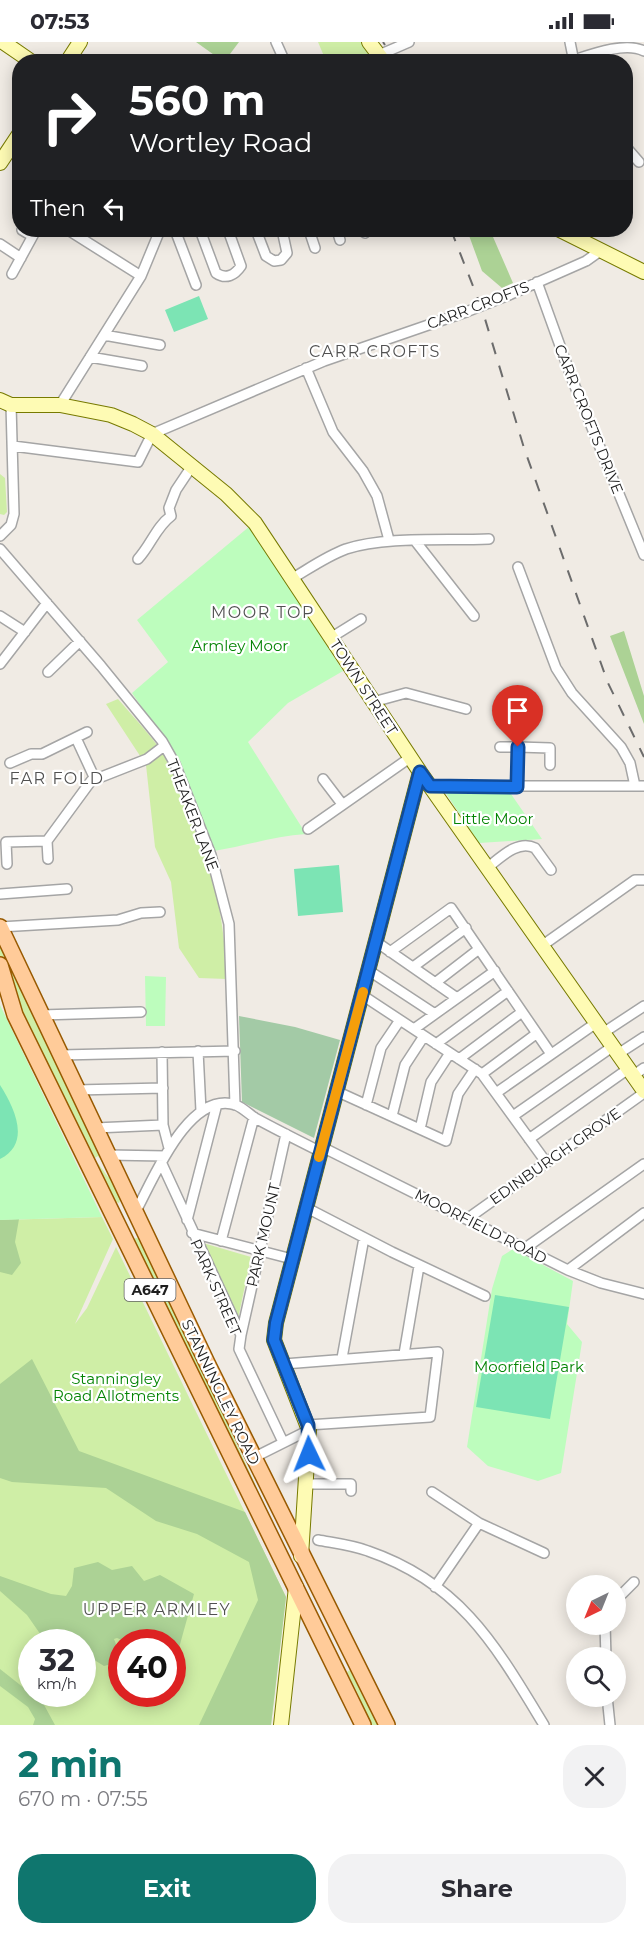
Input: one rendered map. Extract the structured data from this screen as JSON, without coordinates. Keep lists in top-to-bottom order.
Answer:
{
  "streets": {
    "main road": ["A647", "STANNINGLEY ROAD"],
    "street": [
      "CARR CROFTS",
      "CARR CROFTS DRIVE",
      "TOWN STREET",
      "THEAKER LANE",
      "EDINBURGH GROVE",
      "MOORFIELD ROAD",
      "PARK MOUNT",
      "PARK STREET"
    ]
  },
  "crossings": [
    ["CARR CROFTS", "CARR CROFTS DRIVE"],
    ["CARR CROFTS", "TOWN STREET"],
    ["TOWN STREET", "EDINBURGH GROVE"],
    ["THEAKER LANE", "MOORFIELD ROAD"],
    ["EDINBURGH GROVE", "MOORFIELD ROAD"],
    ["MOORFIELD ROAD", "PARK MOUNT"],
    ["MOORFIELD ROAD", "PARK STREET"],
    ["MOORFIELD ROAD", "STANNINGLEY ROAD"],
    ["PARK MOUNT", "PARK STREET"],
    ["A647", "STANNINGLEY ROAD"]
  ],
  "districts": [
    "CARR CROFTS",
    "MOOR TOP",
    "FAR FOLD",
    "UPPER ARMLEY"
  ],
  "parks": [
    "Armley Moor",
    "Little Moor",
    "Moorfield Park",
    "Stanningley Road Allotments"
  ],
  "north": "bottom left",
  "page": {
    "status": "07:53",
    "turn": ["560 m", "Wortley Road"],
    "then": "Then",
    "speed": "32 km/h",
    "limit": "40",
    "heading": ["2 min", "670 m · 07:55"],
    "buttons": ["Exit", "Share"]
  }
}
